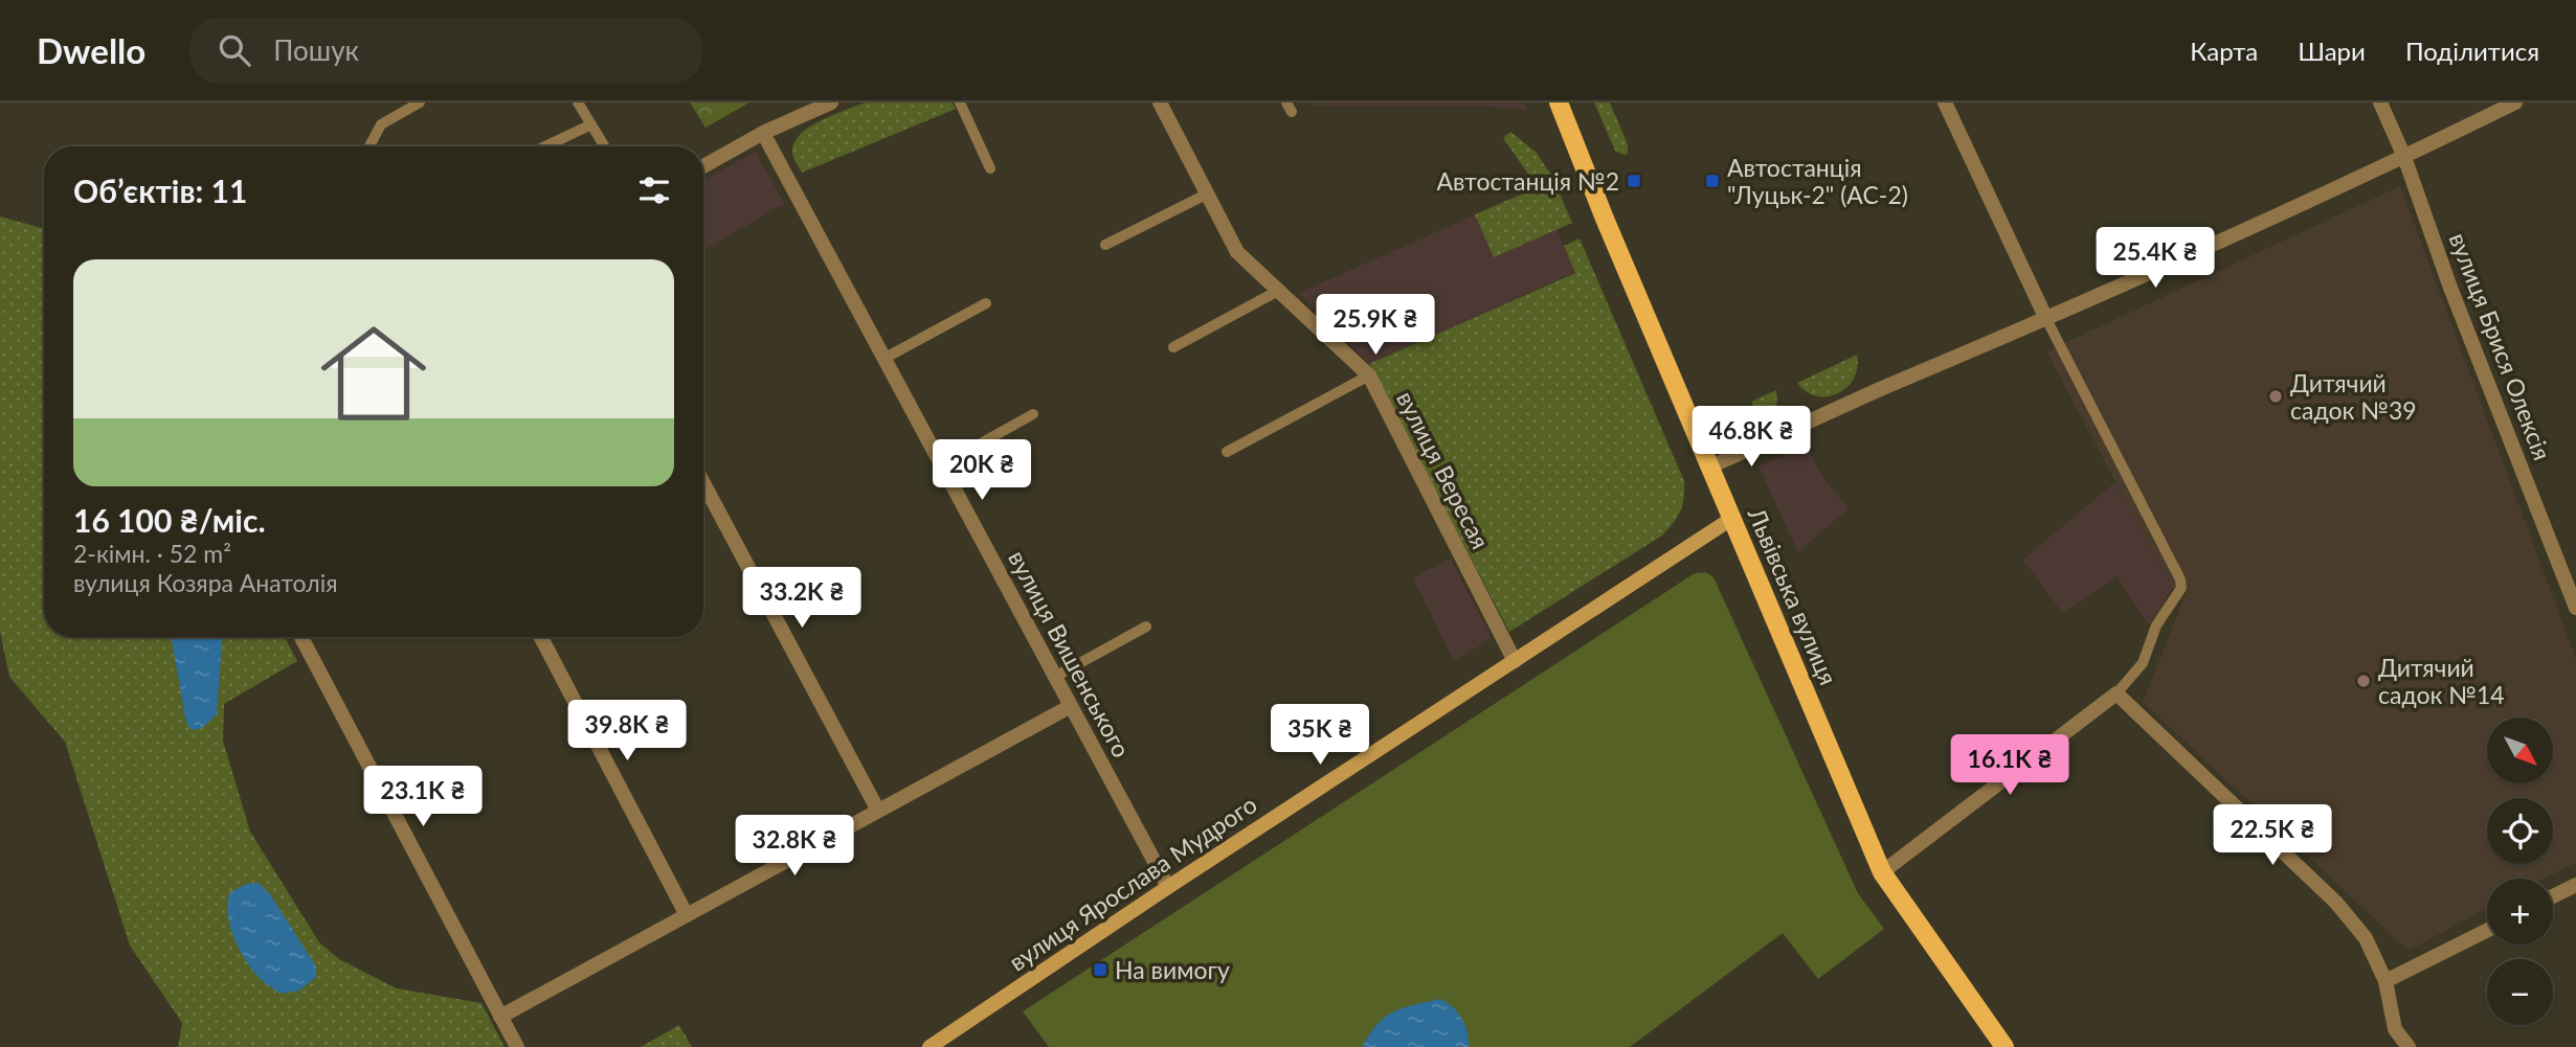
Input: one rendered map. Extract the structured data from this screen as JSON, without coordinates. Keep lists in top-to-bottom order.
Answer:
{
  "streets": {
    "main road": ["Львівська вулиця", "вулиця Ярослава Мудрого"],
    "street": ["вулиця Брися Олексія", "вулиця Вересая", "вулиця Вишенського"]
  },
  "crossings": [
    ["вулиця Вересая", "вулиця Ярослава Мудрого"],
    ["Львівська вулиця", "вулиця Ярослава Мудрого"],
    ["вулиця Вишенського", "вулиця Ярослава Мудрого"]
  ],
  "places": {
    "transit": ["Автостанція №2", "Автостанція \"Луцьк-2\" (АС-2)", "На вимогу"],
    "other": ["Дитячий садок №39", "Дитячий садок №14"]
  },
  "north": "bottom right",
  "page": {
    "header": "Dwello",
    "search": "Пошук",
    "nav": ["Карта", "Шари", "Поділитися"],
    "heading": "Об’єктів: 11",
    "price": [
      "25.4K ₴",
      "25.9K ₴",
      "46.8K ₴",
      "20K ₴",
      "33.2K ₴",
      "39.8K ₴",
      "35K ₴",
      "16.1K ₴",
      "23.1K ₴",
      "22.5K ₴",
      "32.8K ₴"
    ],
    "list": [
      {
        "name": "16 100 ₴/міс.",
        "note": "2-кімн. · 52 m² · вулиця Козяра Анатолія"
      }
    ],
    "map_buttons": ["+", "−"]
  }
}
